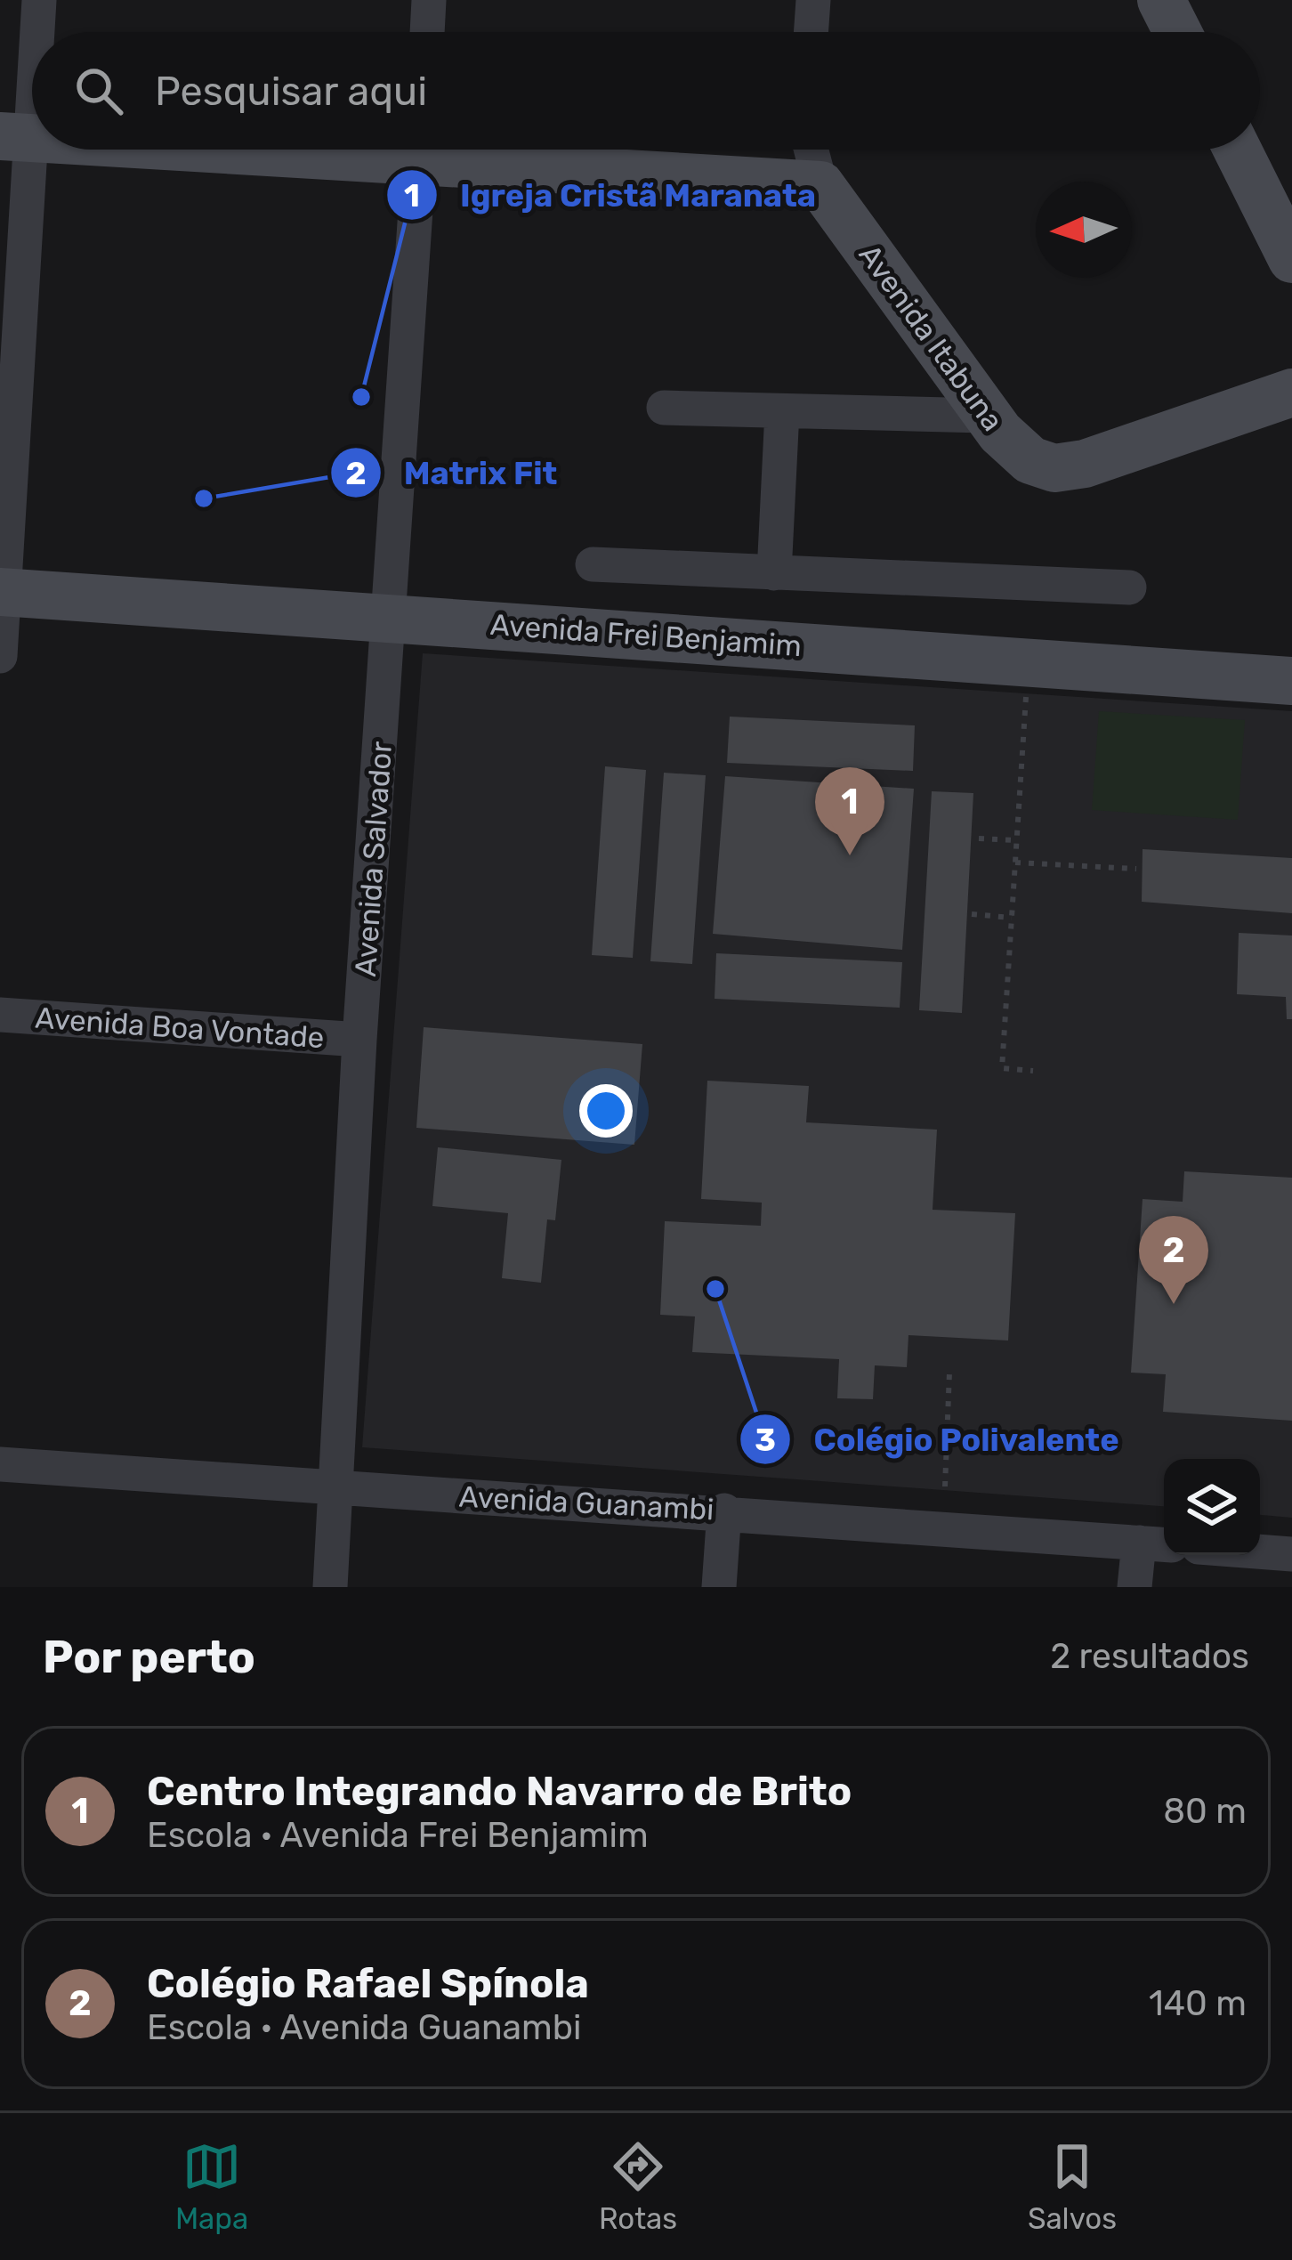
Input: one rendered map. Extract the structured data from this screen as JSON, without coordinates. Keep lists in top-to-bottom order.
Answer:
{
  "streets": {
    "street": [
      "Avenida Itabuna",
      "Avenida Frei Benjamim",
      "Avenida Salvador",
      "Avenida Boa Vontade",
      "Avenida Guanambi"
    ]
  },
  "crossings": [
    ["Avenida Frei Benjamim", "Avenida Salvador"],
    ["Avenida Salvador", "Avenida Boa Vontade"],
    ["Avenida Salvador", "Avenida Guanambi"]
  ],
  "places": ["Igreja Cristã Maranata", "Matrix Fit", "Colégio Polivalente"],
  "north": "left",
  "page": {
    "search": "Pesquisar aqui",
    "pins": ["1", "2"],
    "heading": ["Por perto", "2 resultados"],
    "list": [
      {
        "mark": "1",
        "name": "Centro Integrando Navarro de Brito",
        "note": "Escola · Avenida Frei Benjamim",
        "value": "80 m"
      },
      {
        "mark": "2",
        "name": "Colégio Rafael Spínola",
        "note": "Escola · Avenida Guanambi",
        "value": "140 m"
      }
    ],
    "nav": ["Mapa", "Rotas", "Salvos"]
  }
}
